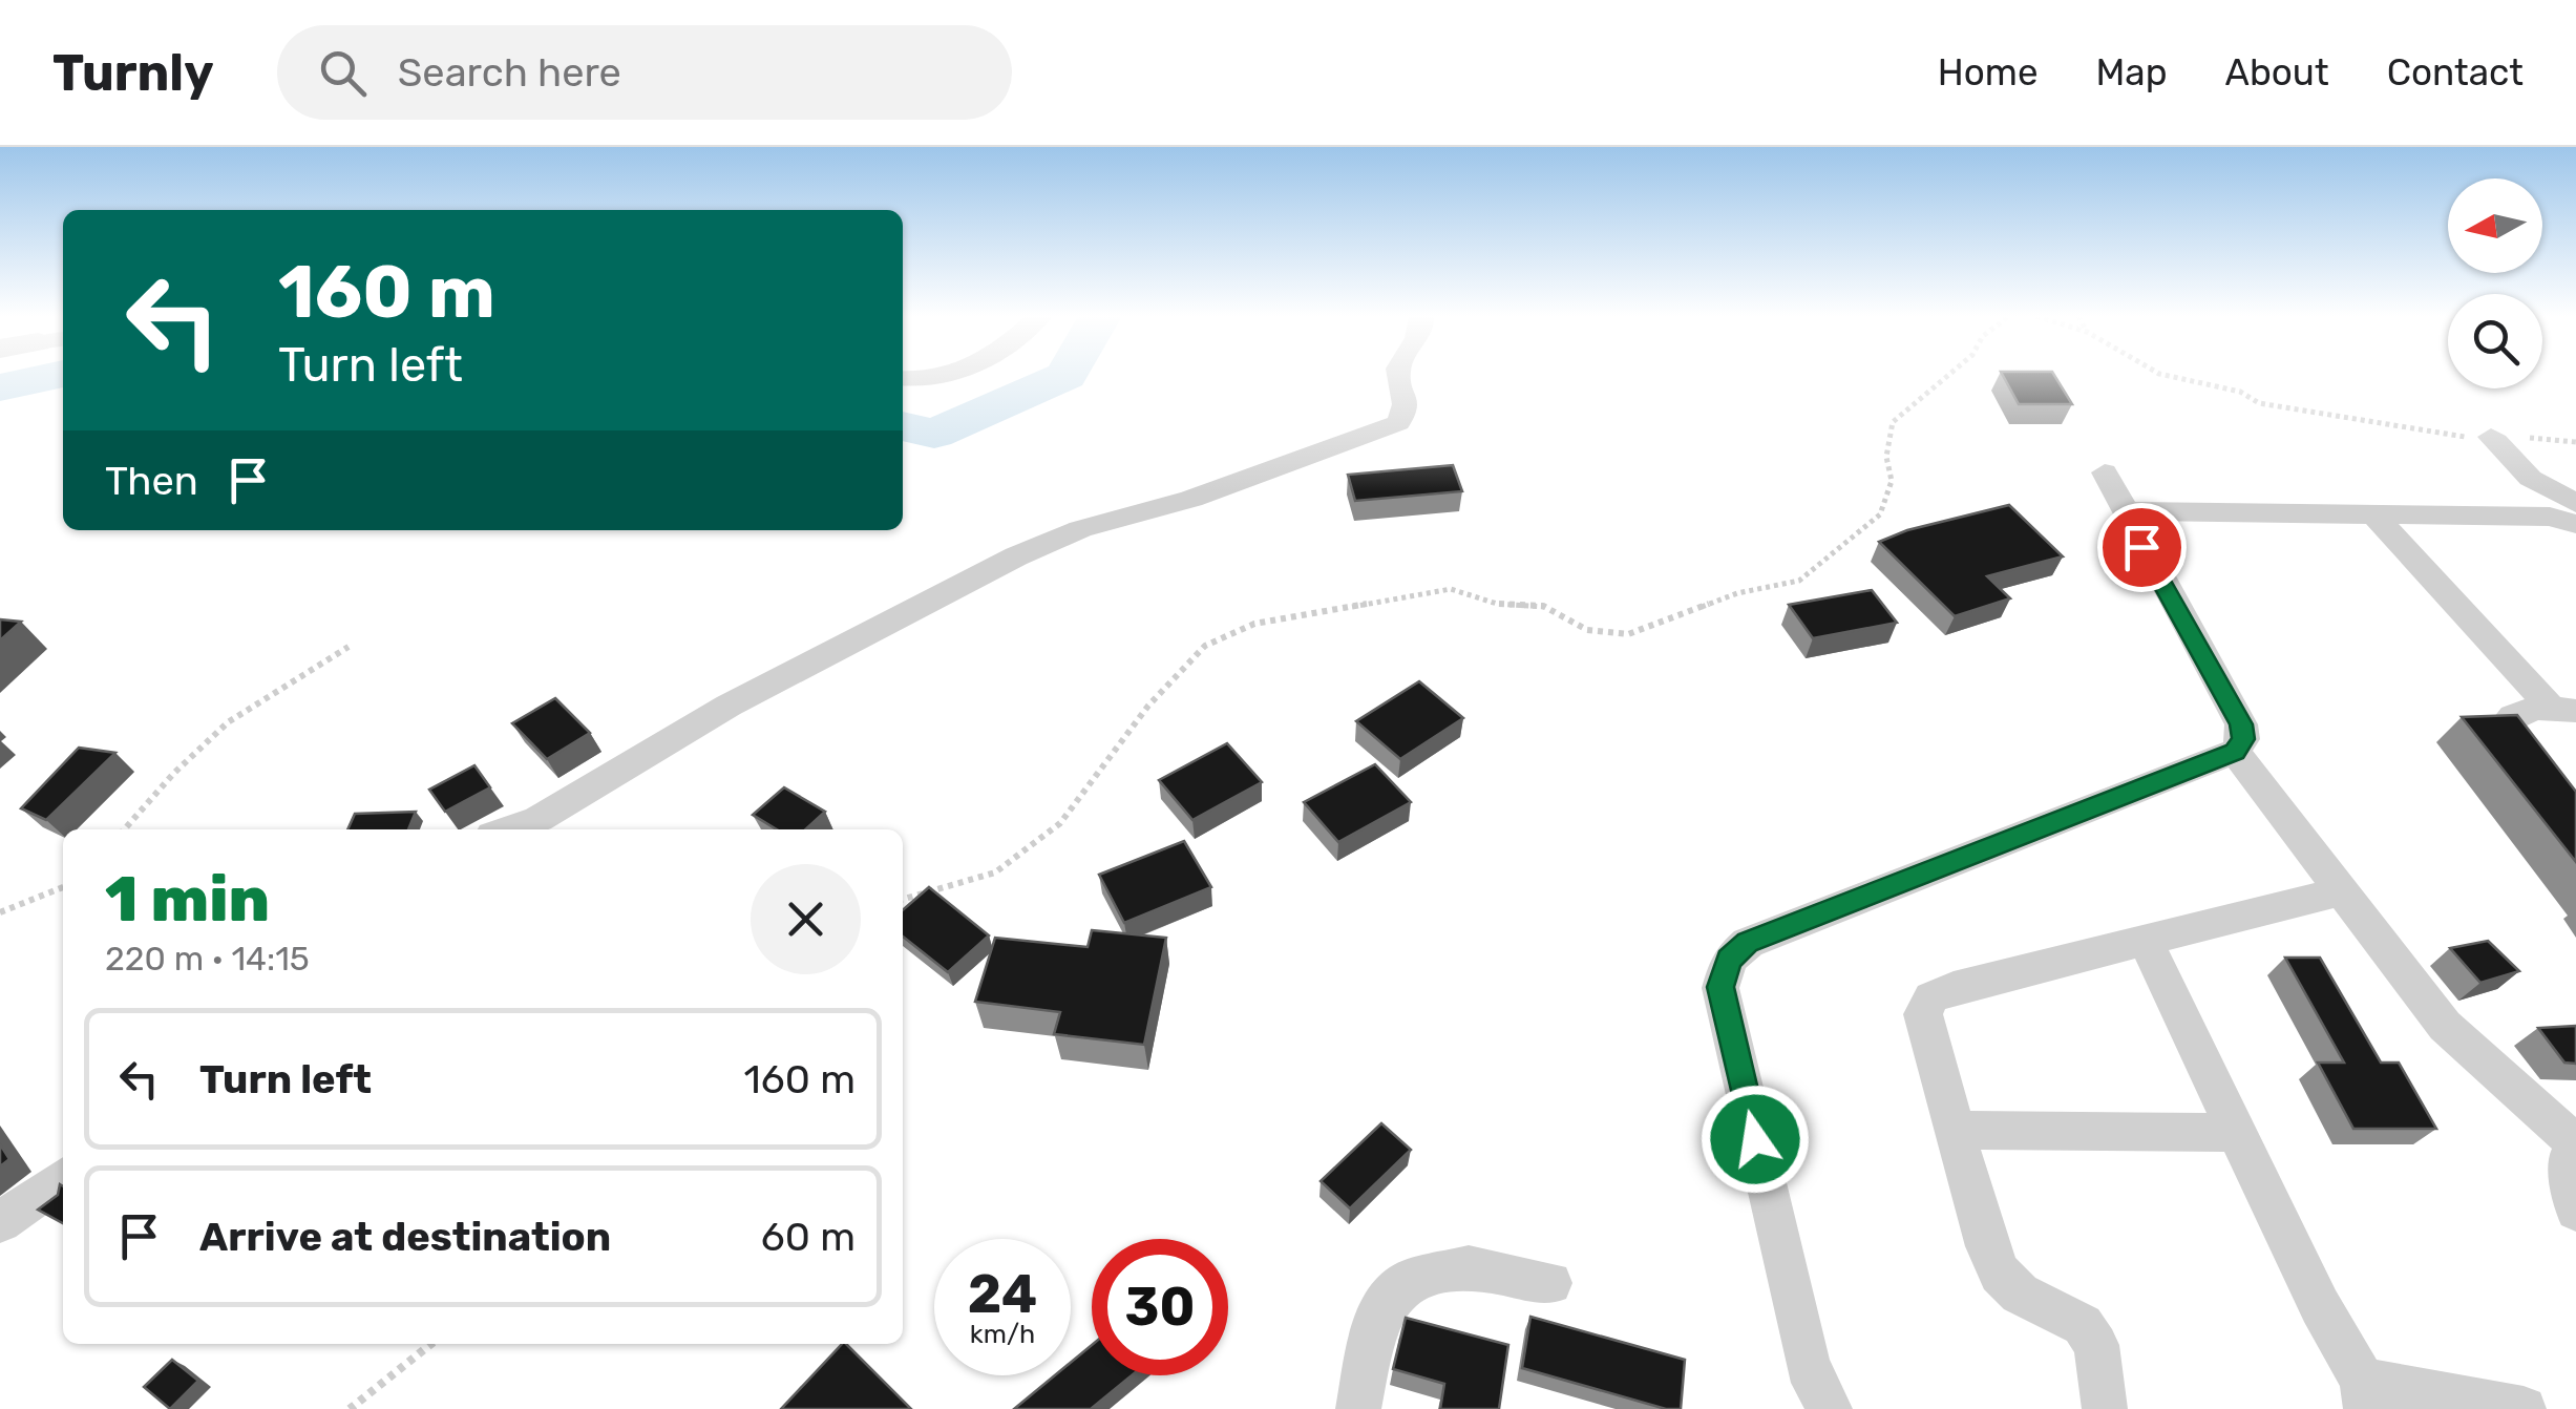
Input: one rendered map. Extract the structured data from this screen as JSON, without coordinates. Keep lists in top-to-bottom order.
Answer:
{
  "north": "left",
  "page": {
    "header": "Turnly",
    "search": "Search here",
    "nav": [
      "Home",
      "Map",
      "About",
      "Contact"
    ],
    "turn": ["160 m", "Turn left"],
    "then": "Then",
    "heading": ["1 min", "220 m · 14:15"],
    "list": [
      {
        "name": "Turn left",
        "value": "160 m"
      },
      {
        "name": "Arrive at destination",
        "value": "60 m"
      }
    ],
    "speed": "24 km/h",
    "limit": "30"
  }
}
